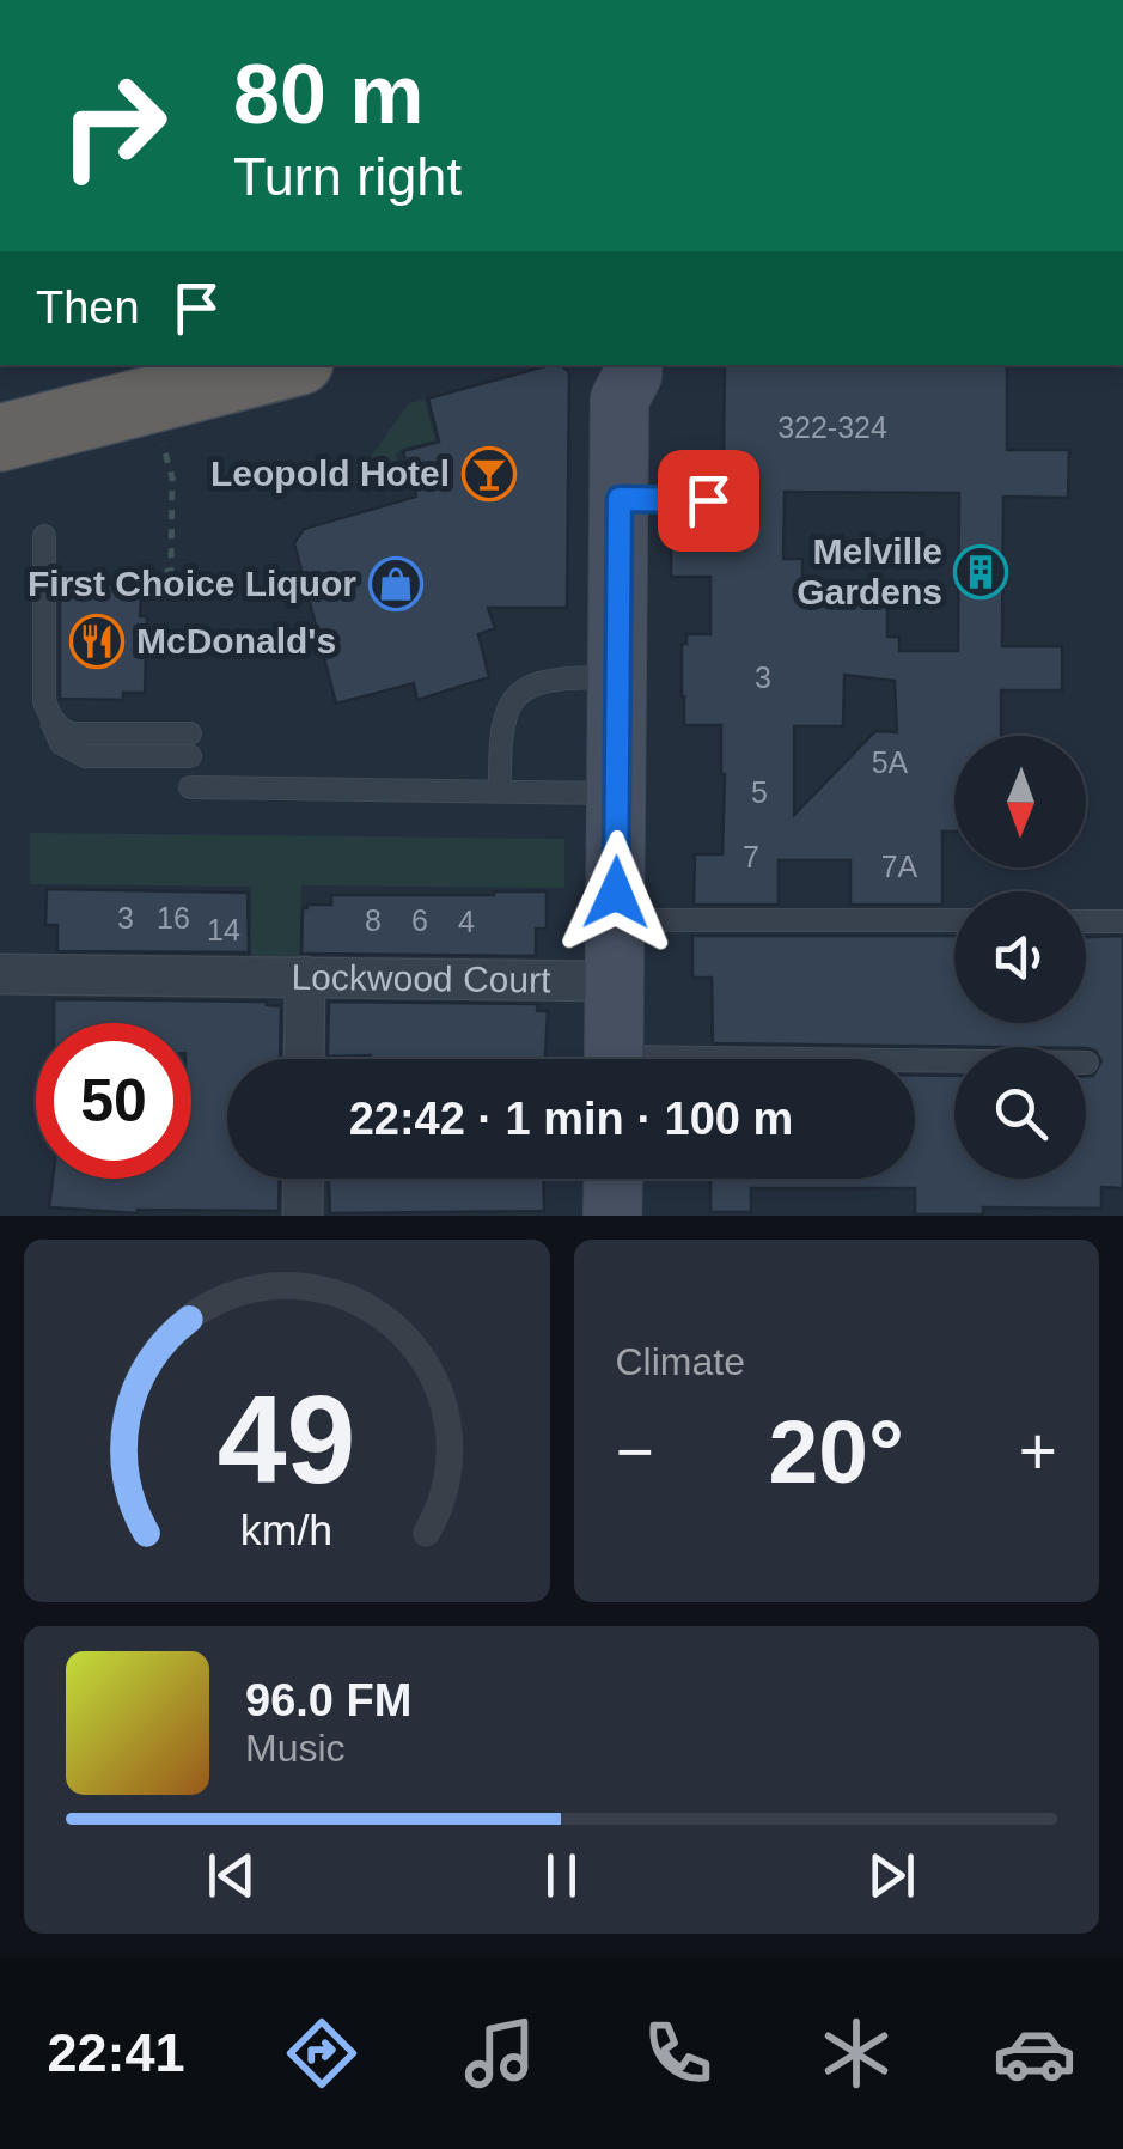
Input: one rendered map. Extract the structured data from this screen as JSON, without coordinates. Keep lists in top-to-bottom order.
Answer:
{
  "streets": {
    "street": ["Lockwood Court"]
  },
  "places": {
    "bar": ["Leopold Hotel"],
    "building": ["Melville Gardens"],
    "shop": ["First Choice Liquor"],
    "restaurant": ["McDonald's"]
  },
  "house_numbers": [
    "322-324",
    "3",
    "5A",
    "5",
    "7",
    "7A",
    "3",
    "16",
    "8",
    "6",
    "4",
    "14"
  ],
  "north": "bottom",
  "page": {
    "turn": ["80 m", "Turn right"],
    "then": "Then",
    "limit": "50",
    "trip": "22:42 · 1 min · 100 m",
    "tile": "Climate",
    "heat": ["−", "20°", "+"],
    "song": ["96.0 FM", "Music"],
    "tabs": "22:41",
    "gauge": ["49", "km/h"]
  }
}
